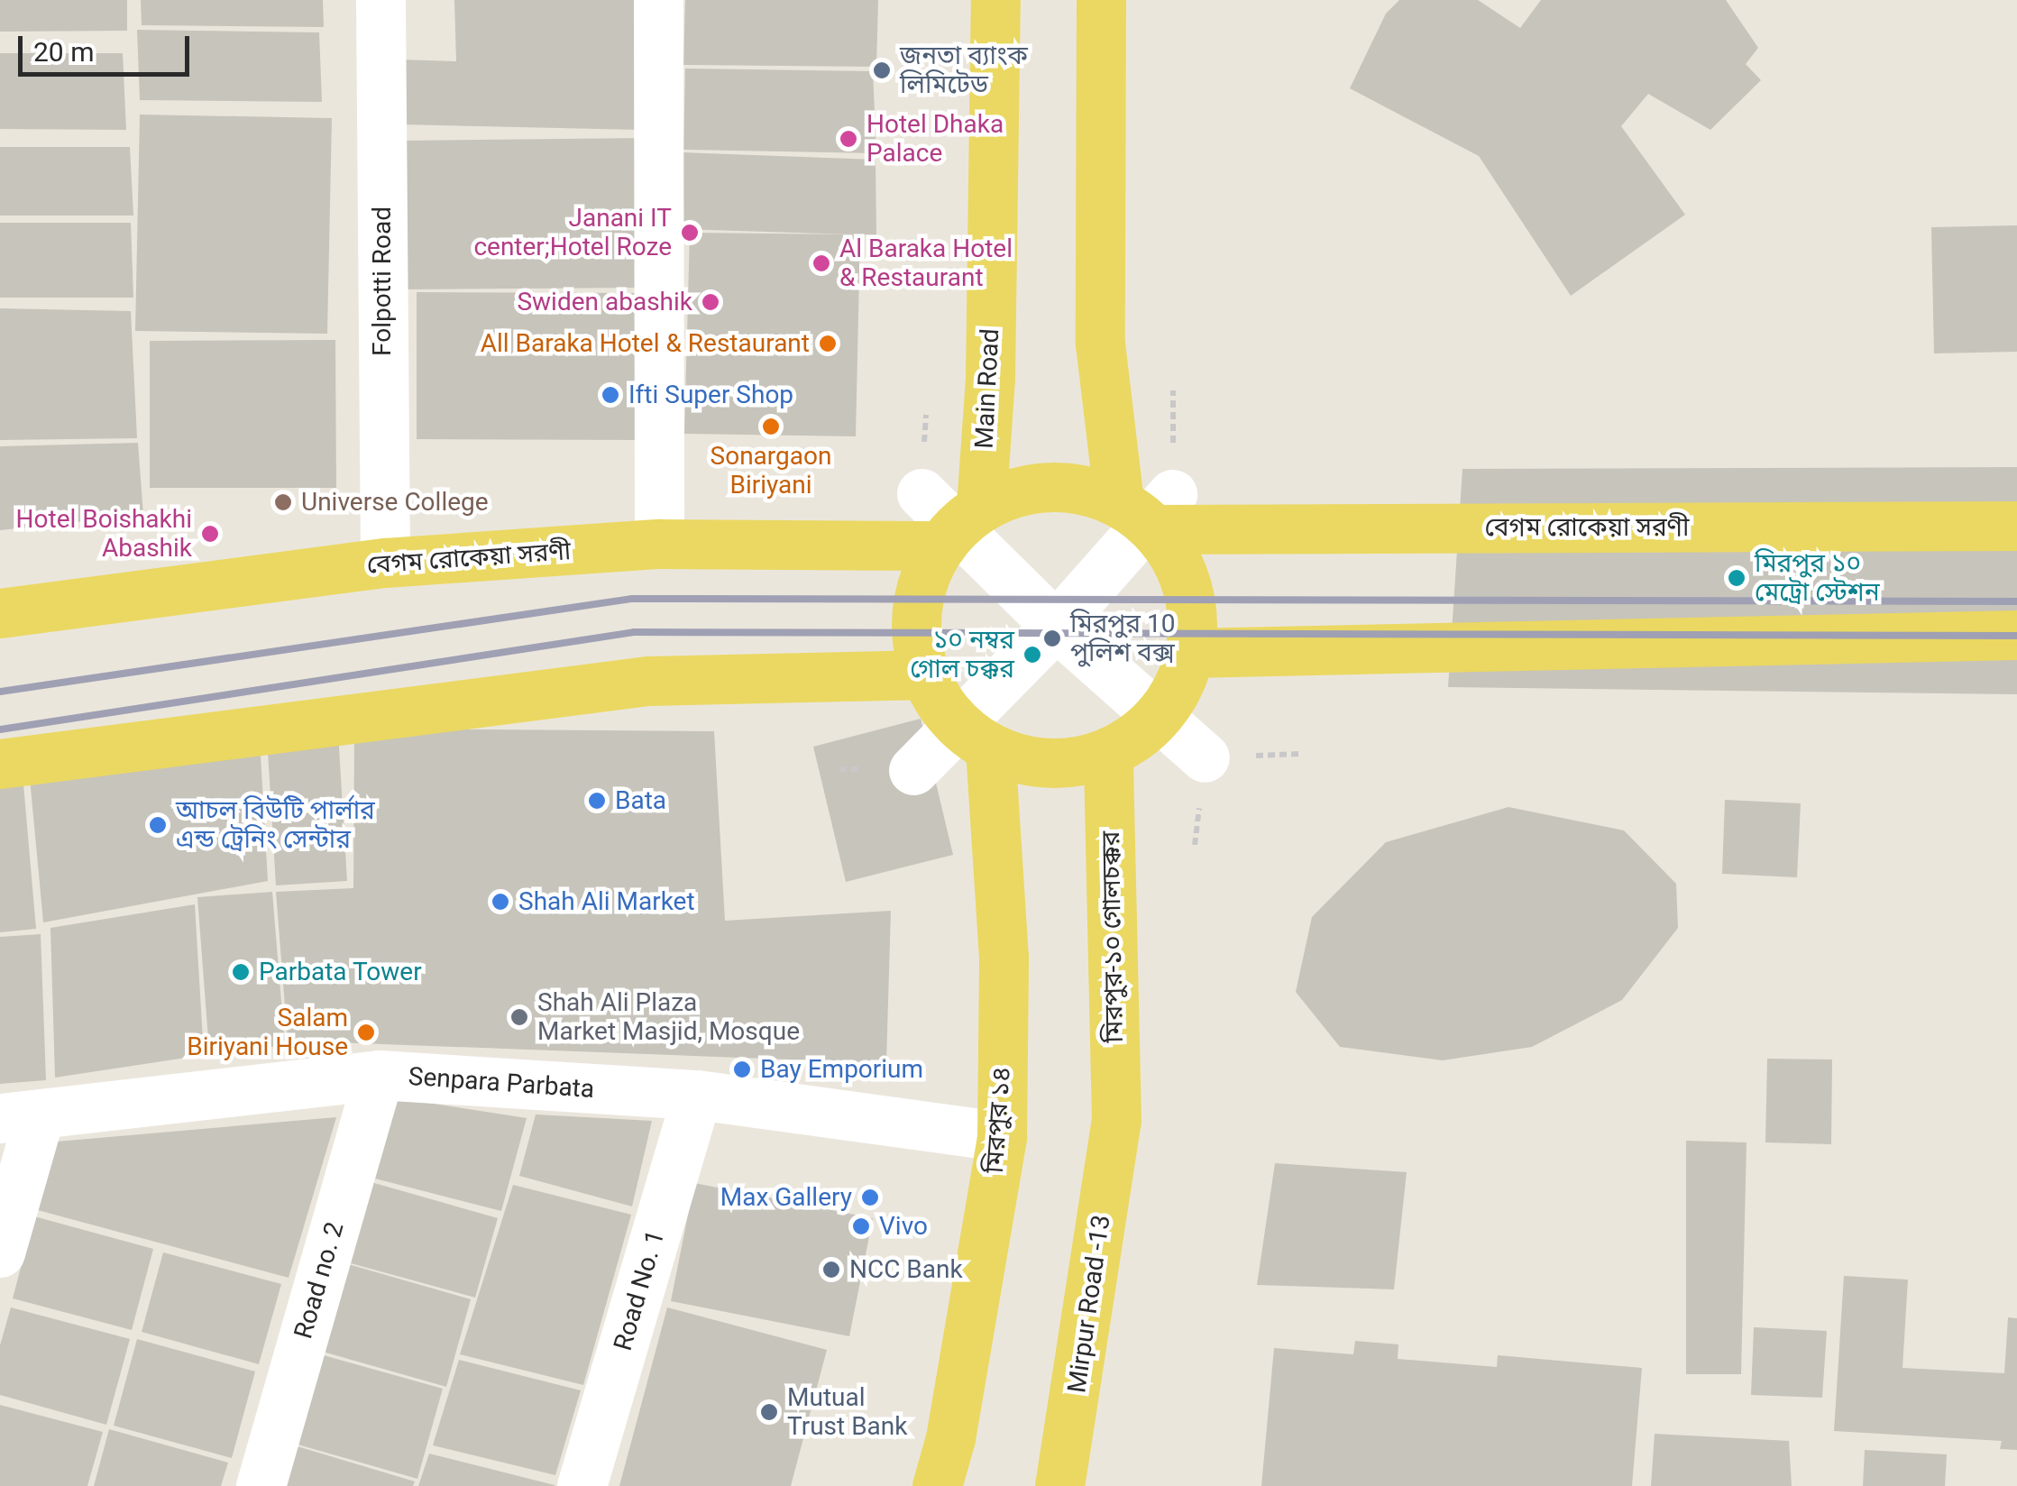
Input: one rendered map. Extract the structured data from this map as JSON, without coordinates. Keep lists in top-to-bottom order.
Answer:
{
  "streets": {
    "main road": [
      "Main Road",
      "বেগম রোকেয়া সরণী",
      "মিরপুর-১০ গোলচক্কর",
      "মিরপুর ১৪",
      "Mirpur Road -13"
    ],
    "street": [
      "Folpotti Road",
      "Senpara Parbata",
      "Road no. 2",
      "Road No. 1"
    ]
  },
  "crossings": [
    ["Folpotti Road", "বেগম রোকেয়া সরণী"],
    ["Main Road", "বেগম রোকেয়া সরণী"],
    ["Main Road", "মিরপুর-১০ গোলচক্কর"],
    ["Main Road", "মিরপুর ১৪"],
    ["বেগম রোকেয়া সরণী", "মিরপুর-১০ গোলচক্কর"],
    ["বেগম রোকেয়া সরণী", "মিরপুর ১৪"],
    ["মিরপুর-১০ গোলচক্কর", "মিরপুর ১৪"],
    ["মিরপুর-১০ গোলচক্কর", "Mirpur Road -13"],
    ["Senpara Parbata", "মিরপুর ১৪"],
    ["Senpara Parbata", "Road no. 2"],
    ["Senpara Parbata", "Road No. 1"]
  ],
  "places": [
    "জনতা ব্যাংক লিমিটেড",
    "Hotel Dhaka Palace",
    "Janani IT center;Hotel Roze",
    "Al Baraka Hotel & Restaurant",
    "Swiden abashik",
    "All Baraka Hotel & Restaurant",
    "Ifti Super Shop",
    "Sonargaon Biriyani",
    "Universe College",
    "Hotel Boishakhi Abashik",
    "মিরপুর ১০ মেট্রো স্টেশন",
    "মিরপুর 10 পুলিশ বক্স",
    "১০ নম্বর গোল চক্কর",
    "Bata",
    "আচল বিউটি পার্লার এন্ড ট্রেনিং সেন্টার",
    "Shah Ali Market",
    "Parbata Tower",
    "Shah Ali Plaza Market Masjid, Mosque",
    "Salam Biriyani House",
    "Bay Emporium",
    "Max Gallery",
    "Vivo",
    "NCC Bank",
    "Mutual Trust Bank"
  ],
  "scale_bar": "20 m"
}
